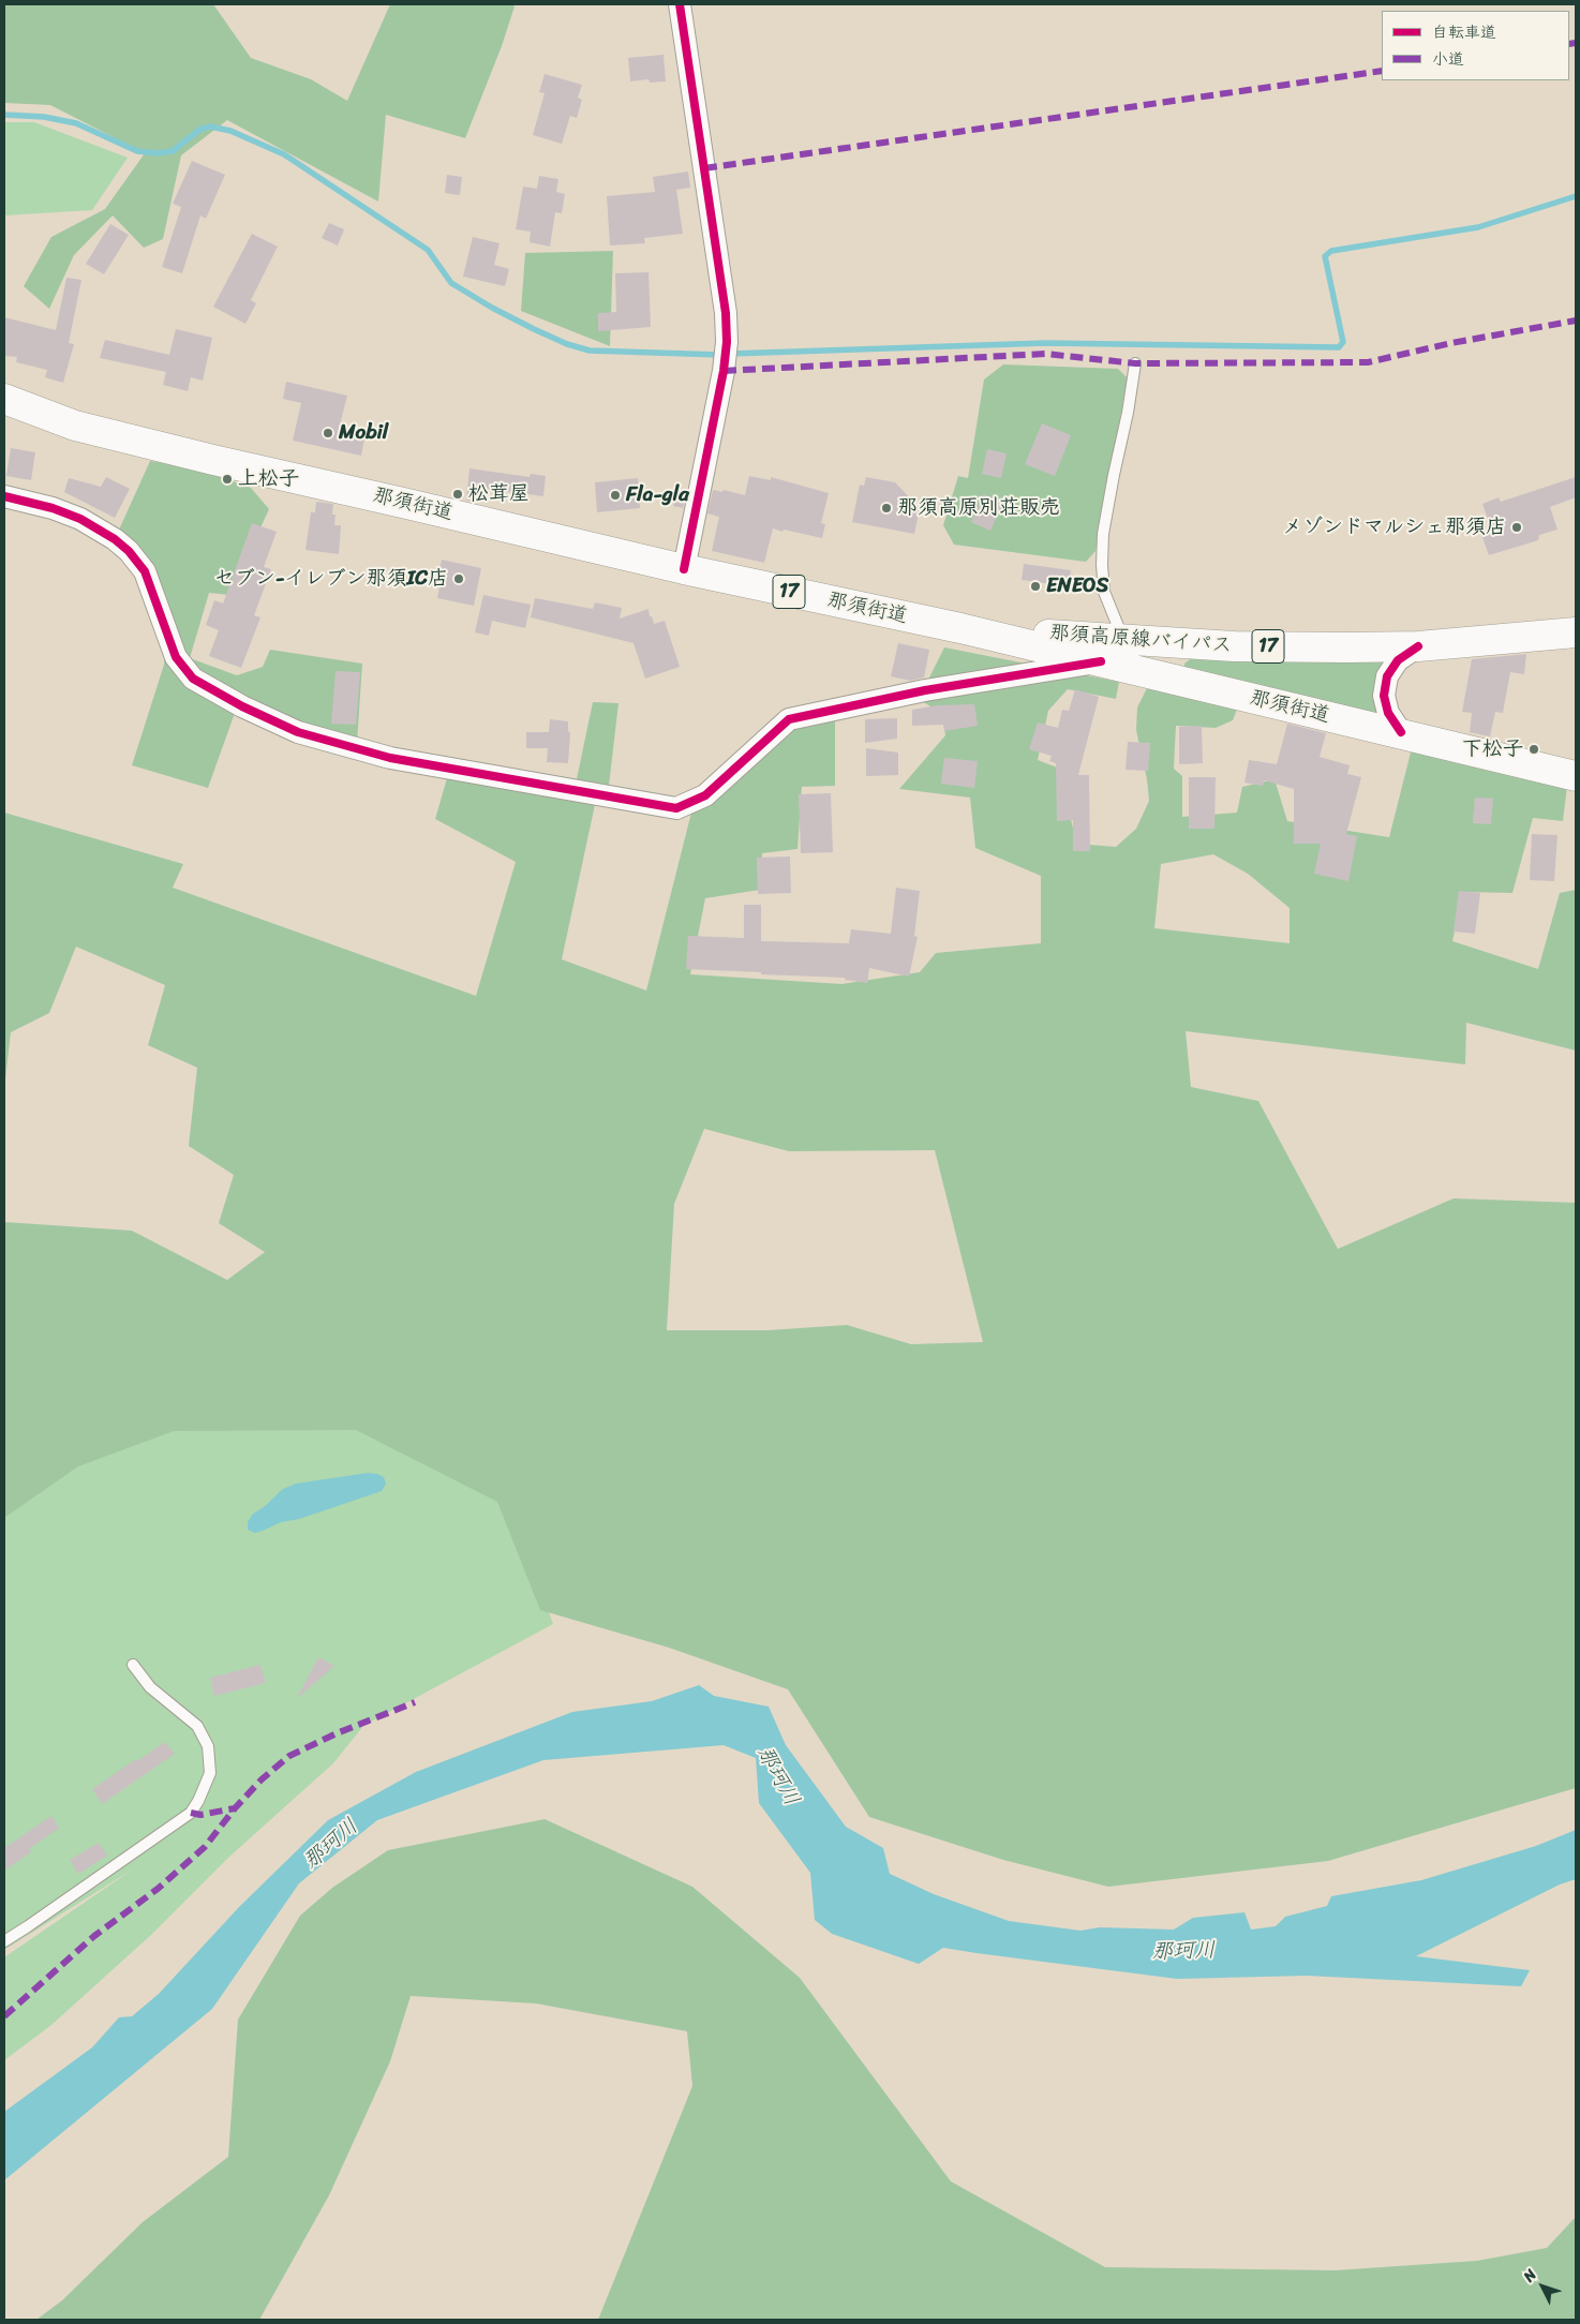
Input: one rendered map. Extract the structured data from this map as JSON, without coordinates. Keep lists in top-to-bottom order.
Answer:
{
  "streets": {
    "main road": ["那須街道", "17", "那須高原線バイパス"]
  },
  "crossings": [
    ["那須街道", "那須高原線バイパス"]
  ],
  "water": ["那珂川"],
  "places": [
    "Mobil",
    "上松子",
    "松茸屋",
    "Fla-gla",
    "那須高原別荘販売",
    "メゾンドマルシェ那須店",
    "セブン-イレブン那須IC店",
    "ENEOS",
    "下松子"
  ],
  "legend": ["自転車道", "小道"],
  "north": "top left"
}
